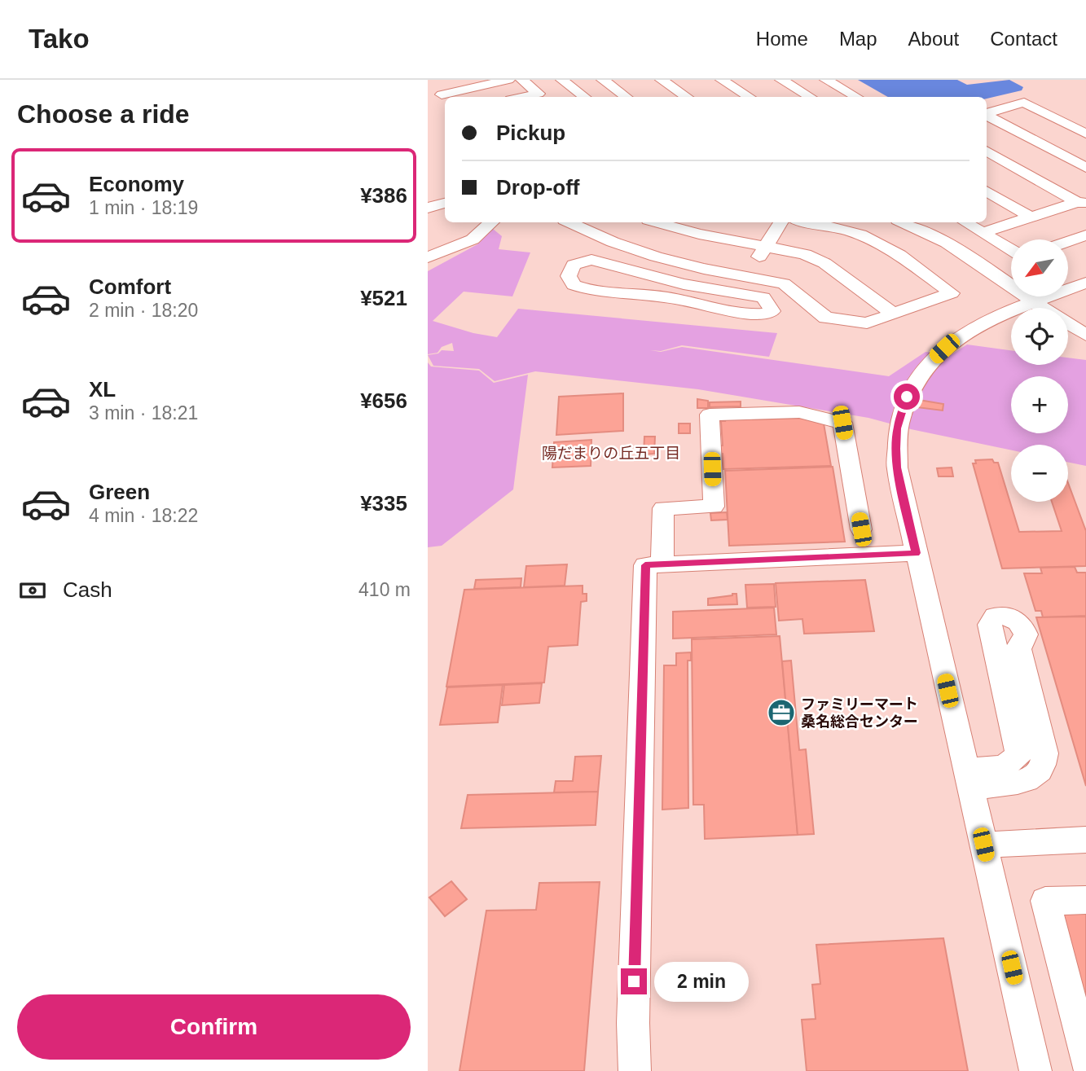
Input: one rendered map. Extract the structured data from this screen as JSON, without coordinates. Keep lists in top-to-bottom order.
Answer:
{
  "districts": ["陽だまりの丘五丁目"],
  "places": {
    "office": ["ファミリーマート 桑名総合センター"]
  },
  "north": "bottom left",
  "page": {
    "header": "Tako",
    "nav": [
      "Home",
      "Map",
      "About",
      "Contact"
    ],
    "heading": "Choose a ride",
    "banner": ["Pickup", "Drop-off"],
    "list": [
      {
        "name": "Economy",
        "note": "1 min · 18:19",
        "value": "¥386"
      },
      {
        "name": "Comfort",
        "note": "2 min · 18:20",
        "value": "¥521"
      },
      {
        "name": "XL",
        "note": "3 min · 18:21",
        "value": "¥656"
      },
      {
        "name": "Green",
        "note": "4 min · 18:22",
        "value": "¥335"
      }
    ],
    "map_buttons": ["+", "−"],
    "pay": ["Cash", "410 m"],
    "bubble": "2 min",
    "buttons": "Confirm"
  }
}
